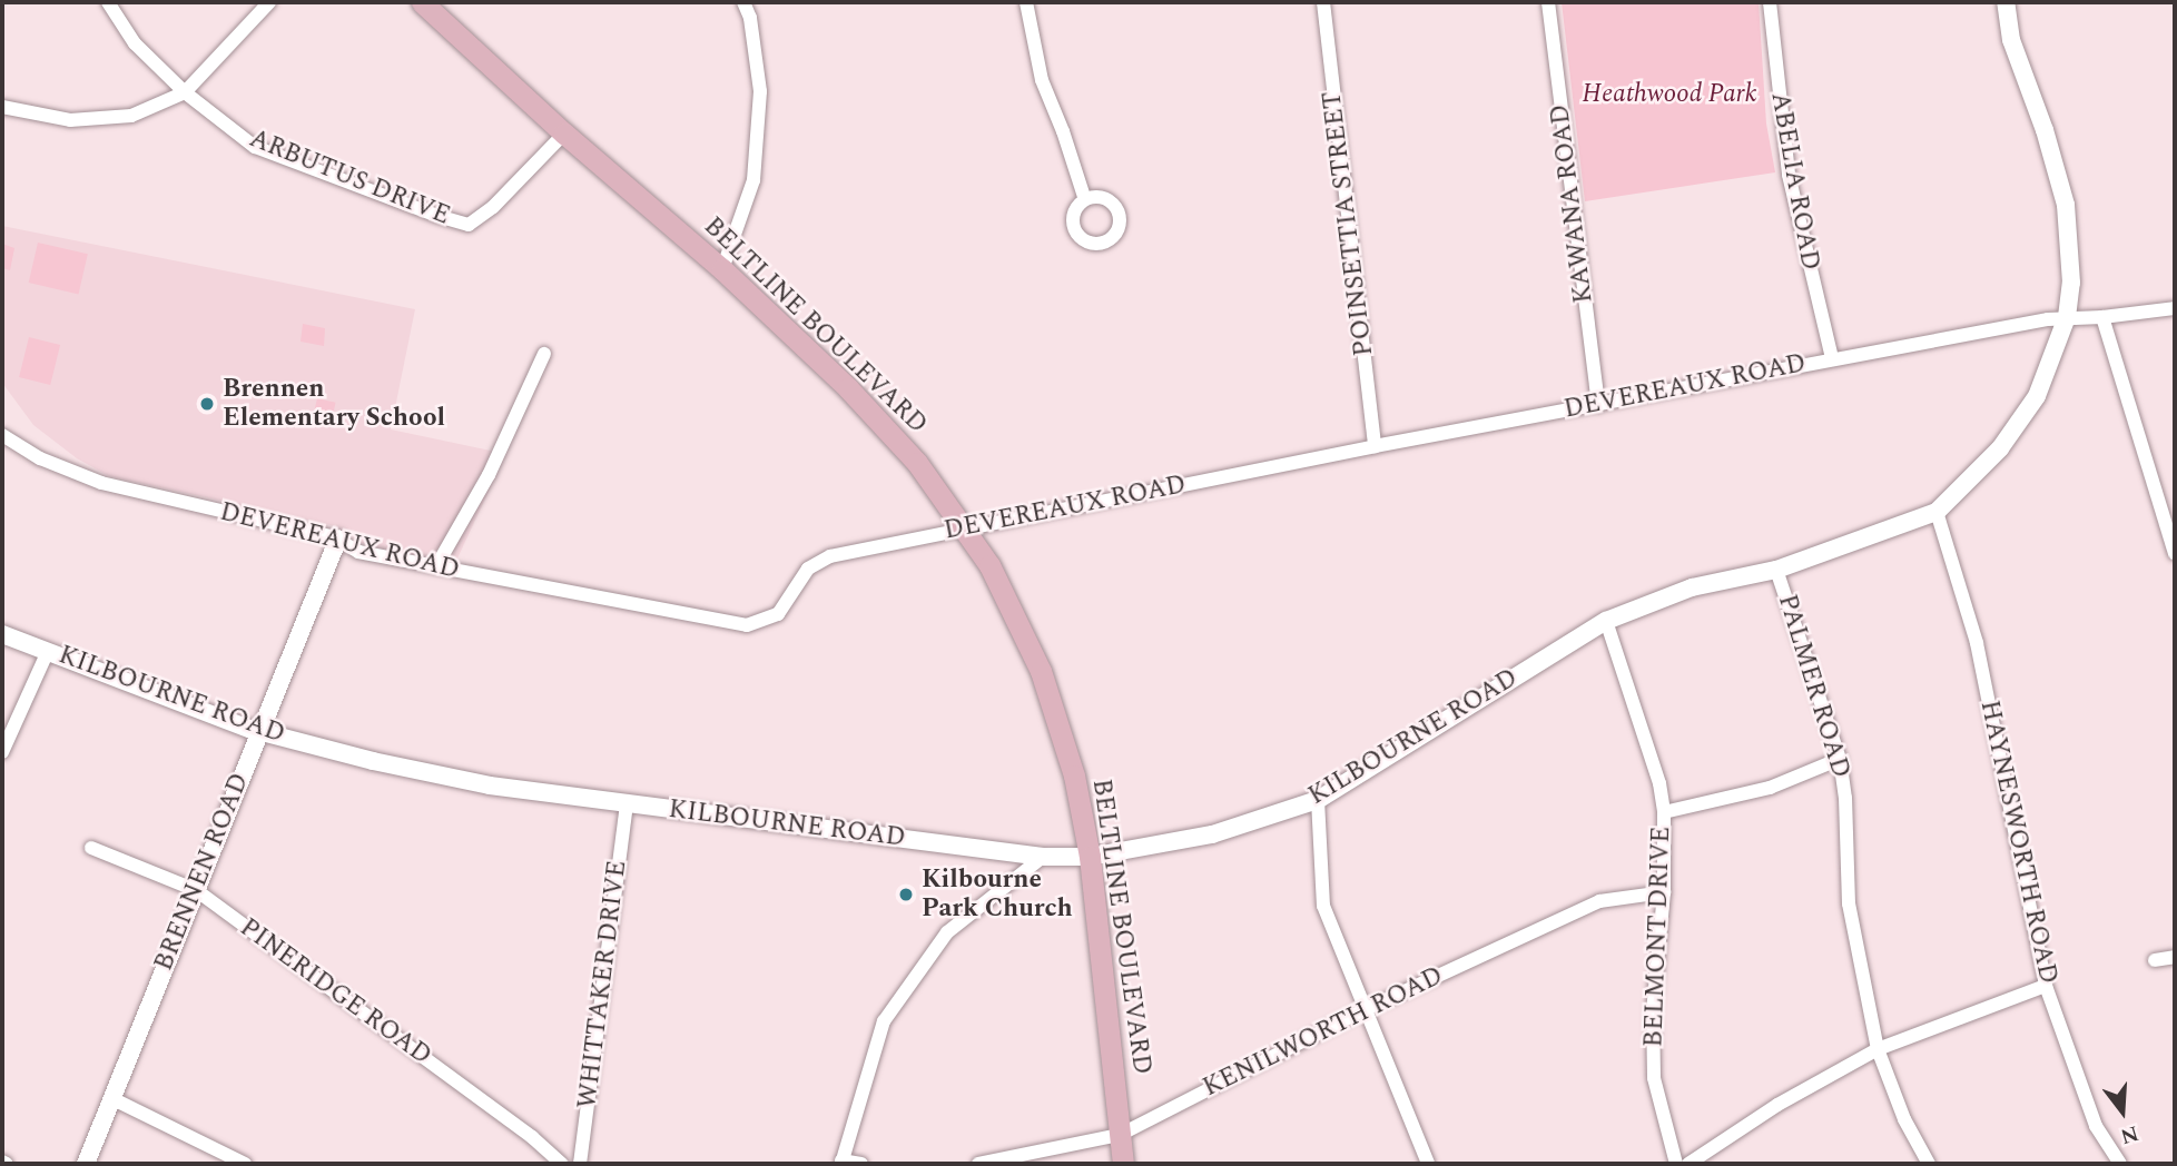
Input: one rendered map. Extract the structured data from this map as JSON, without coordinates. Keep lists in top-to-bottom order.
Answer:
{
  "streets": {
    "main road": ["BELTLINE BOULEVARD"],
    "street": [
      "ARBUTUS DRIVE",
      "ABELIA ROAD",
      "KAWANA ROAD",
      "POINSETTIA STREET",
      "DEVEREAUX ROAD",
      "PALMER ROAD",
      "KILBOURNE ROAD",
      "HAYNESWORTH ROAD",
      "BRENNEN ROAD",
      "BELMONT DRIVE",
      "WHITTAKER DRIVE",
      "PINERIDGE ROAD",
      "KENILWORTH ROAD"
    ]
  },
  "crossings": [
    ["ARBUTUS DRIVE", "BELTLINE BOULEVARD"],
    ["ABELIA ROAD", "DEVEREAUX ROAD"],
    ["KAWANA ROAD", "DEVEREAUX ROAD"],
    ["POINSETTIA STREET", "DEVEREAUX ROAD"],
    ["BELTLINE BOULEVARD", "DEVEREAUX ROAD"],
    ["BELTLINE BOULEVARD", "KILBOURNE ROAD"],
    ["BELTLINE BOULEVARD", "KENILWORTH ROAD"],
    ["DEVEREAUX ROAD", "KILBOURNE ROAD"],
    ["DEVEREAUX ROAD", "BRENNEN ROAD"],
    ["PALMER ROAD", "KILBOURNE ROAD"],
    ["KILBOURNE ROAD", "HAYNESWORTH ROAD"],
    ["KILBOURNE ROAD", "BRENNEN ROAD"],
    ["KILBOURNE ROAD", "BELMONT DRIVE"],
    ["KILBOURNE ROAD", "WHITTAKER DRIVE"],
    ["BRENNEN ROAD", "PINERIDGE ROAD"],
    ["BELMONT DRIVE", "KENILWORTH ROAD"]
  ],
  "parks": ["Heathwood Park"],
  "places": ["Brennen Elementary School", "Kilbourne Park Church"],
  "north": "bottom"
}
